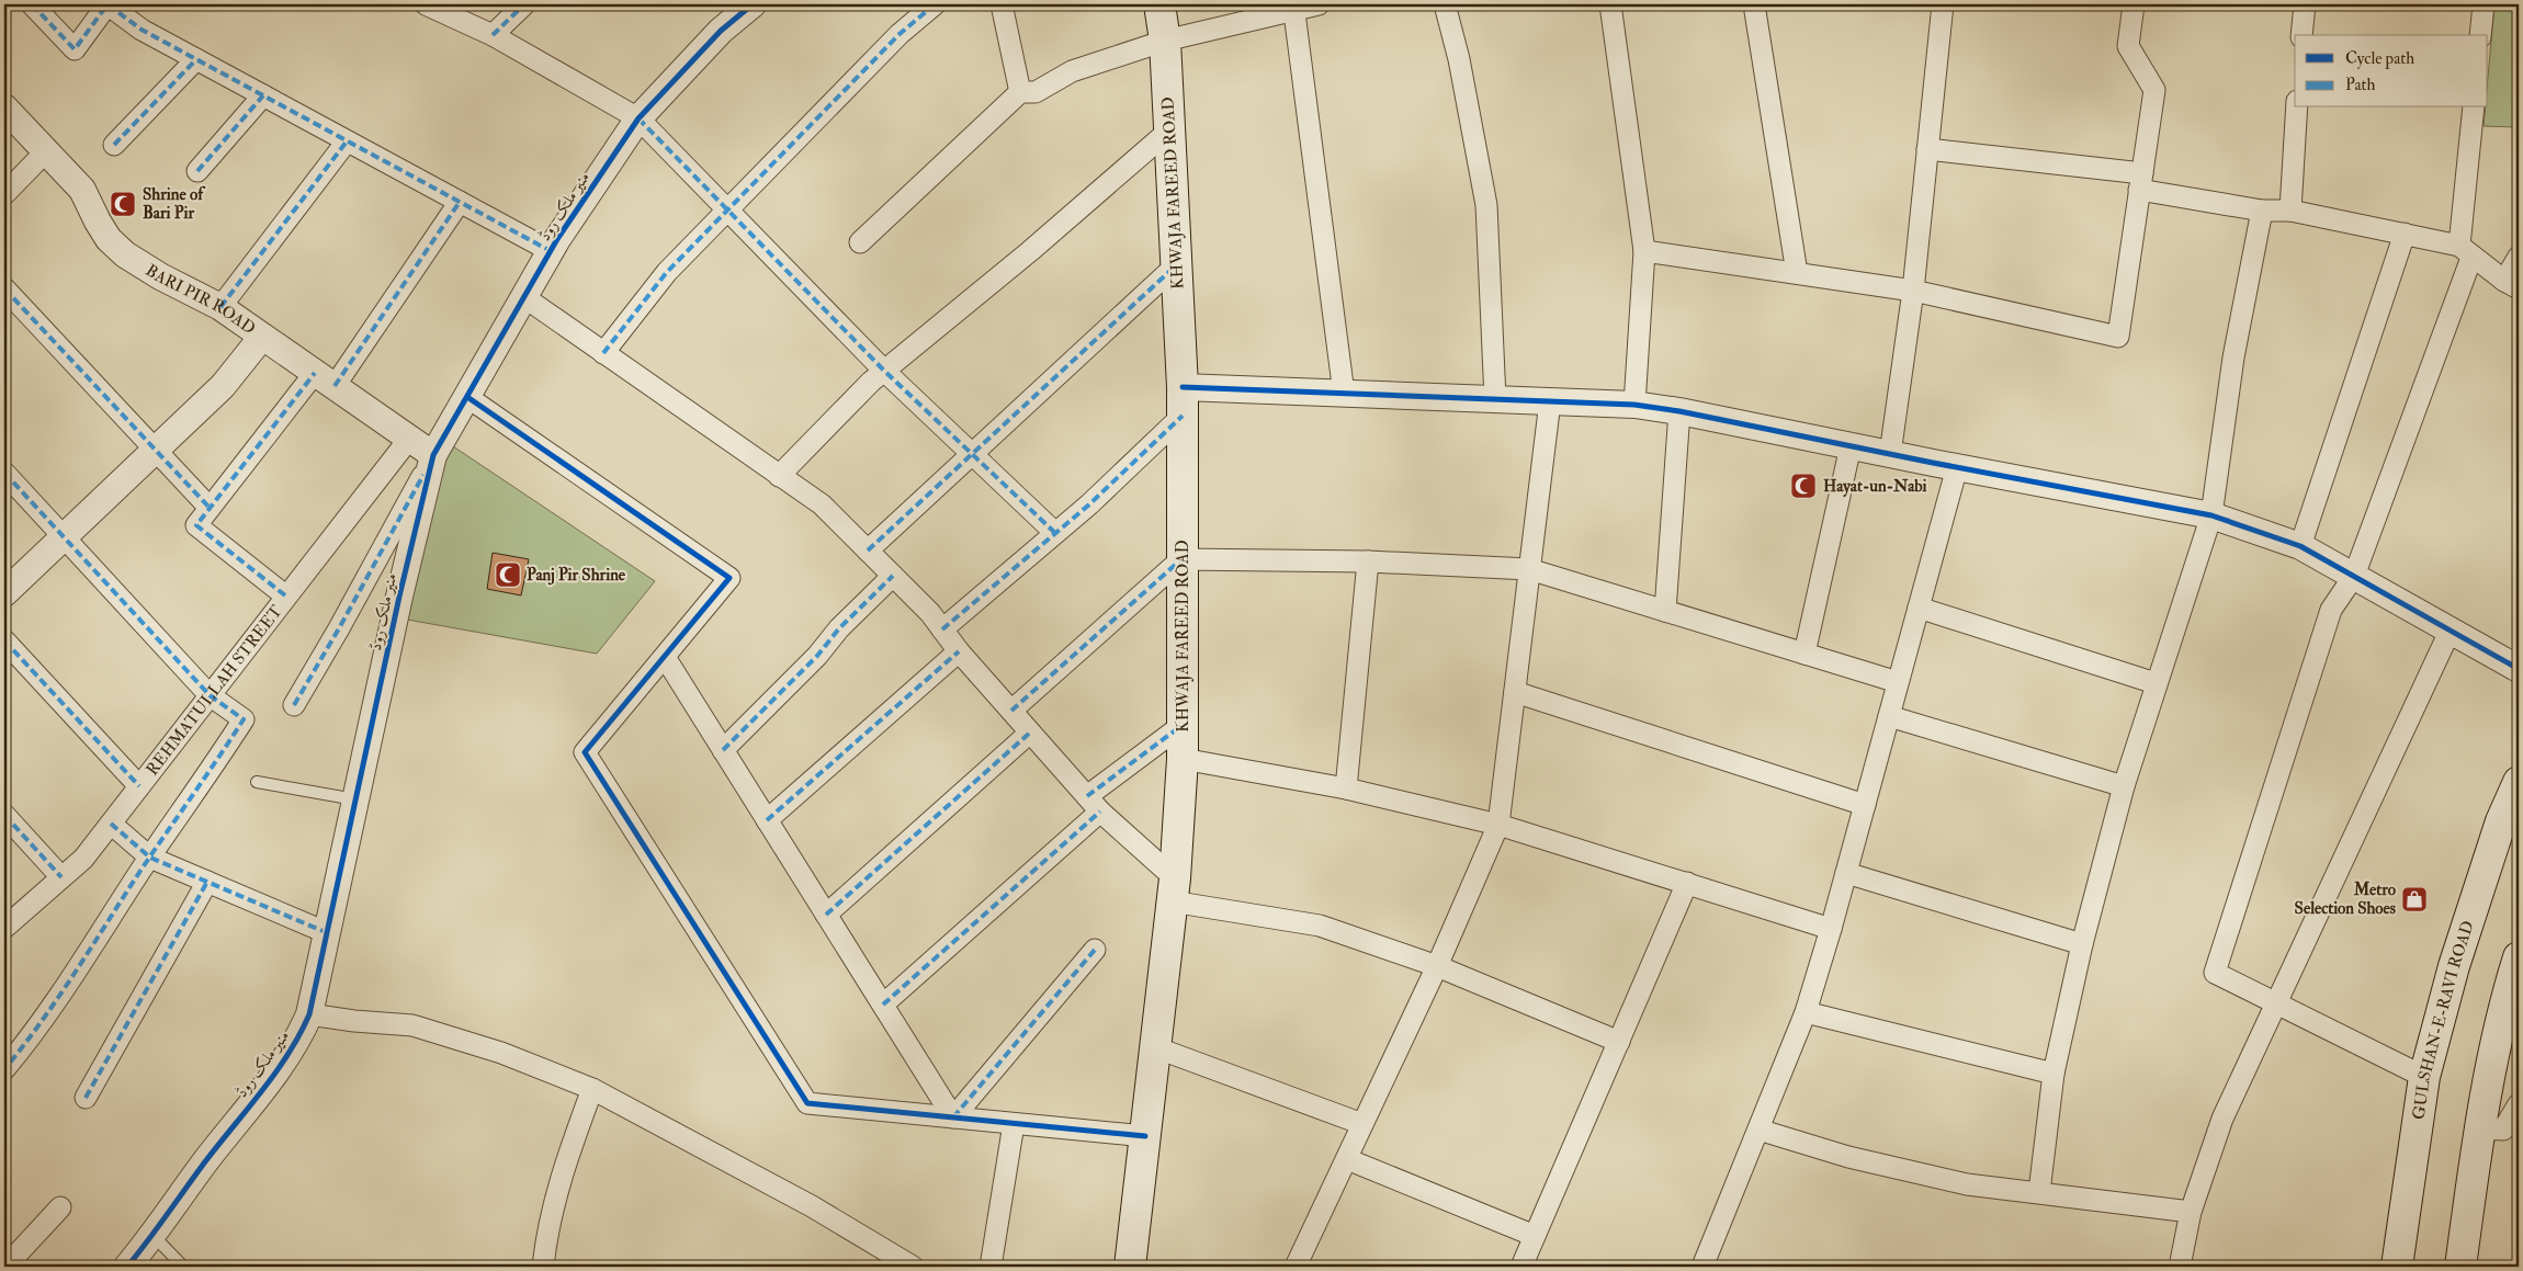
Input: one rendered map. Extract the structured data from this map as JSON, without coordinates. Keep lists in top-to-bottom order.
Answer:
{
  "streets": {
    "main road": ["KHWAJA FAREED ROAD", "GULSHAN-E-RAVI ROAD"],
    "street": ["منیر ملک روڈ", "BARI PIR ROAD", "REHMATULLAH STREET"]
  },
  "crossings": [
    ["منیر ملک روڈ", "BARI PIR ROAD"],
    ["BARI PIR ROAD", "REHMATULLAH STREET"]
  ],
  "places": {
    "mosque": ["Shrine of Bari Pir", "Hayat-un-Nabi", "Panj Pir Shrine"],
    "shop": ["Metro Selection Shoes"]
  },
  "legend": ["Cycle path", "Path"]
}
